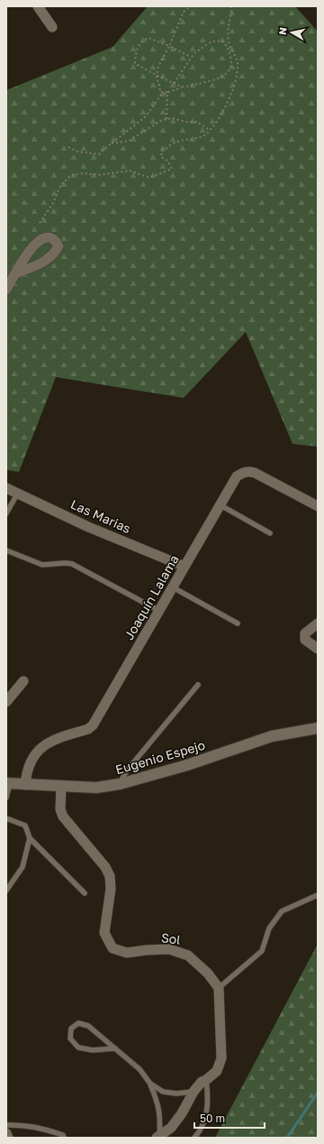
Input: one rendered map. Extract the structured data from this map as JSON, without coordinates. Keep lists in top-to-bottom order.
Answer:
{
  "streets": {
    "street": [
      "Las Marias",
      "Joaquín Lalama",
      "Eugenio Espejo",
      "Sol"
    ]
  },
  "crossings": [
    ["Las Marias", "Joaquín Lalama"],
    ["Joaquín Lalama", "Eugenio Espejo"],
    ["Eugenio Espejo", "Sol"]
  ],
  "scale_bar": "50 m",
  "north": "left"
}
